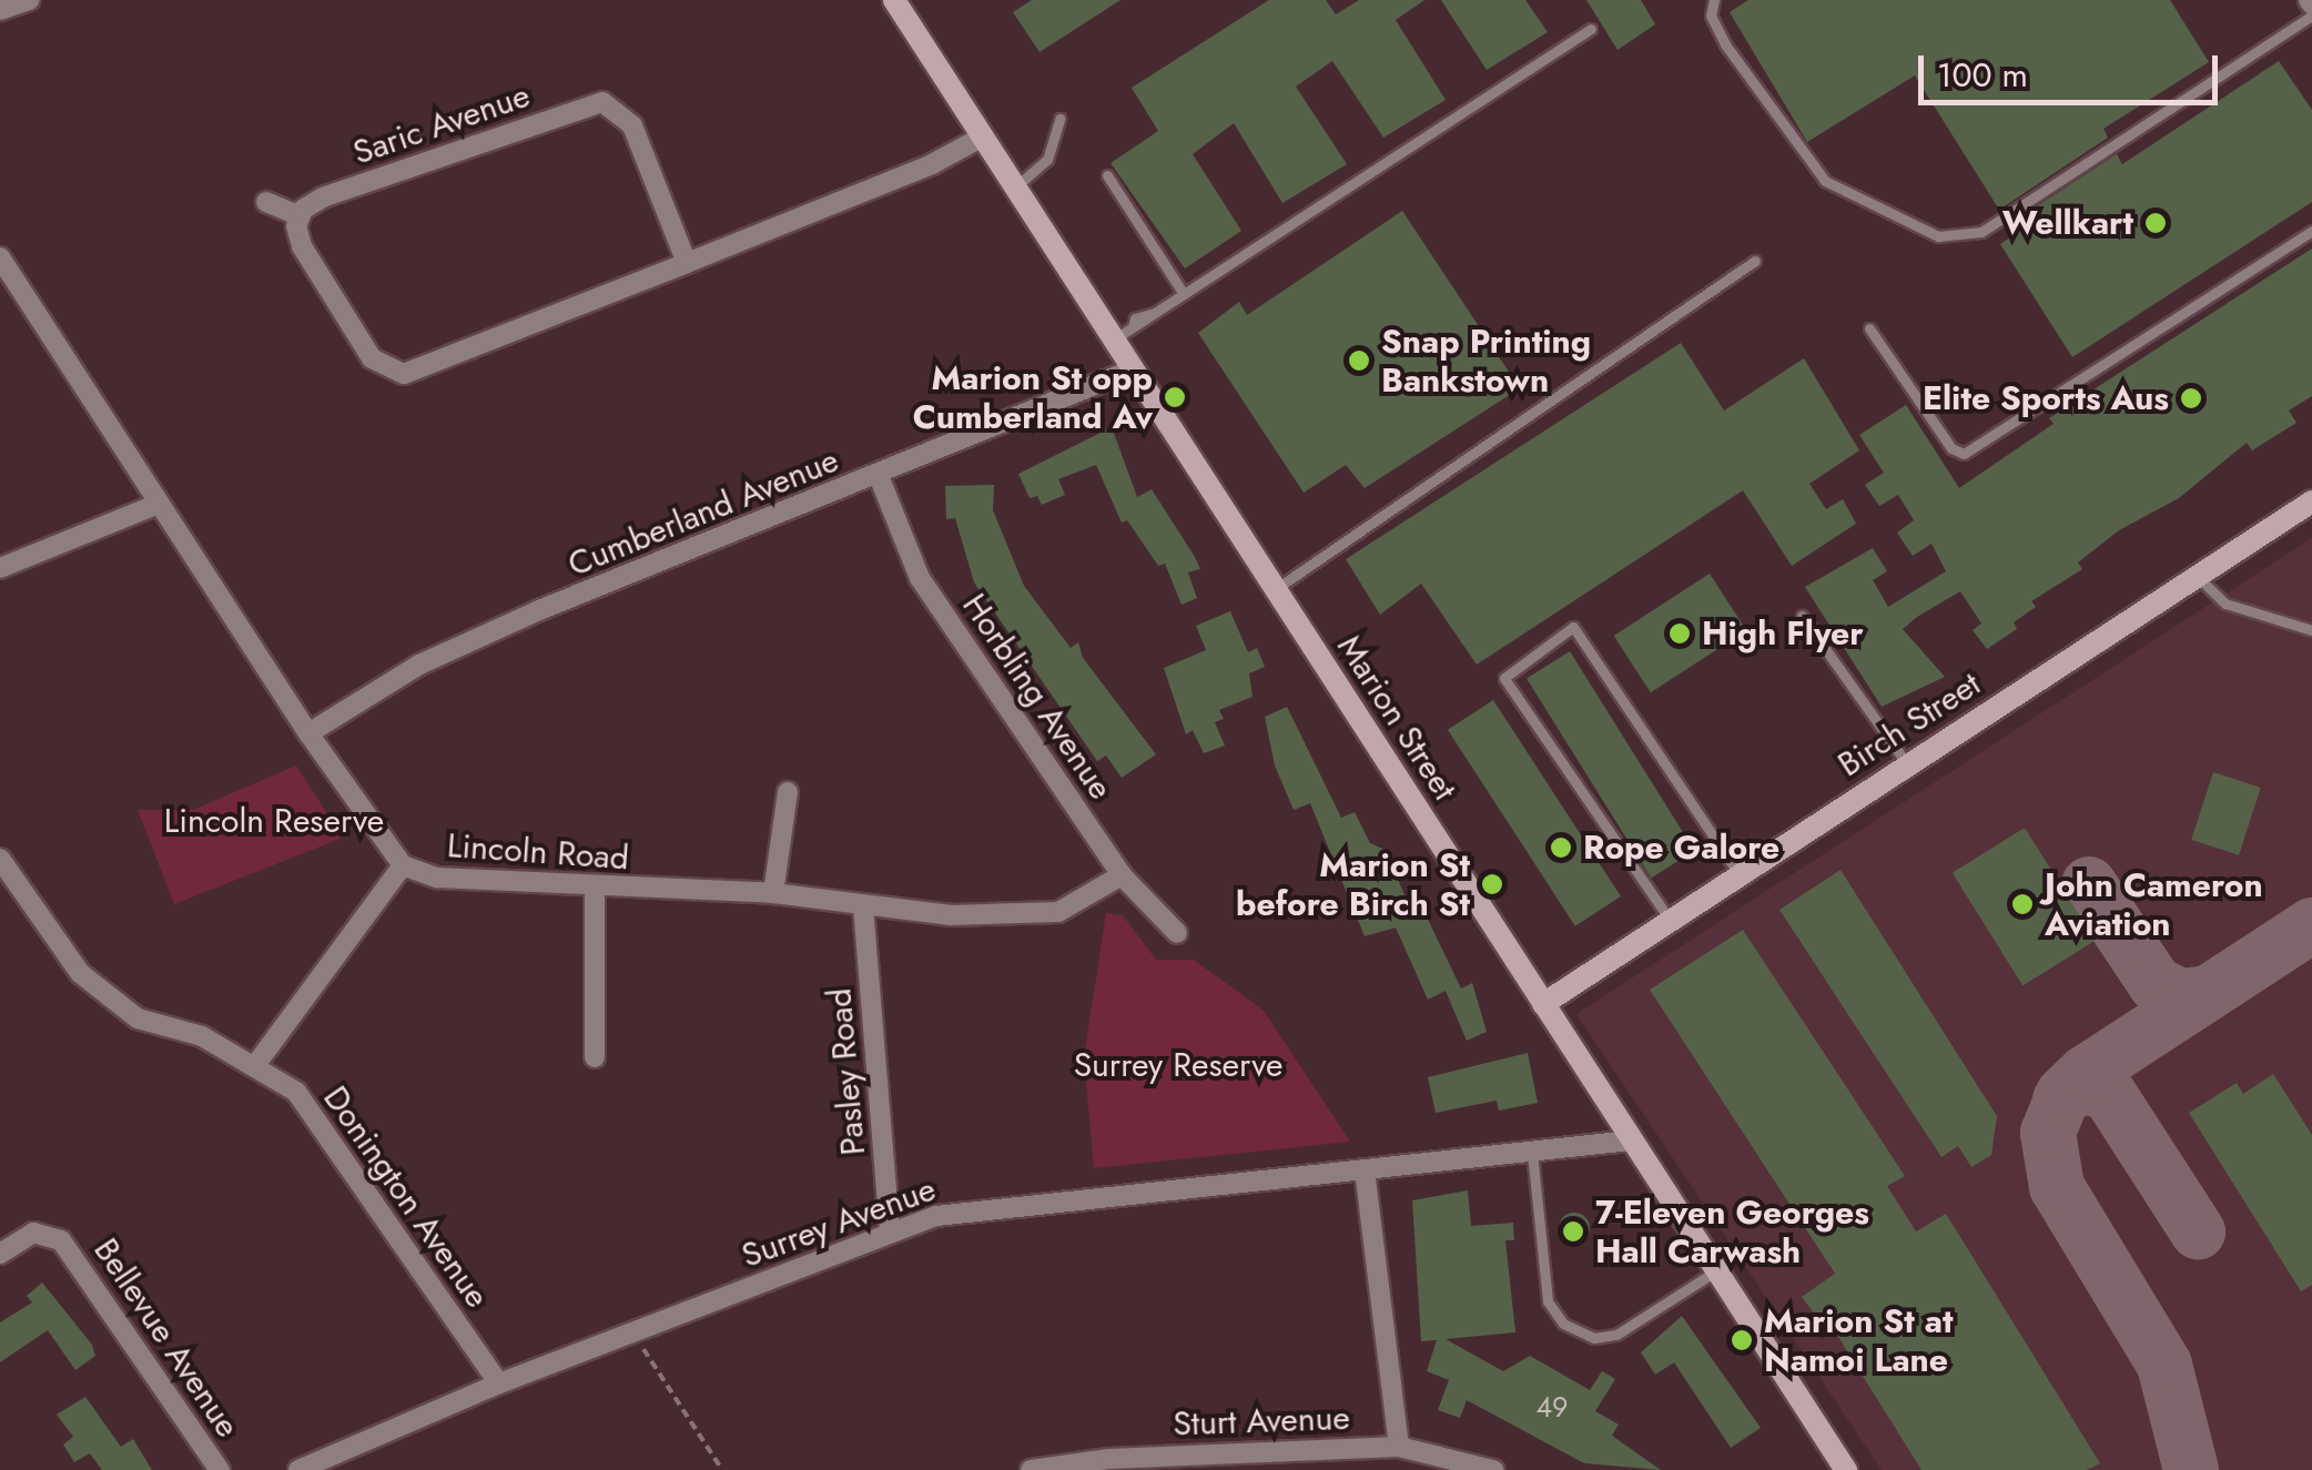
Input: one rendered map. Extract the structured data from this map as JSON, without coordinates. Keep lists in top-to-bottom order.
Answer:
{
  "streets": {
    "main road": ["Marion Street", "Birch Street"],
    "street": [
      "Saric Avenue",
      "Cumberland Avenue",
      "Horbling Avenue",
      "Lincoln Road",
      "Pasley Road",
      "Donington Avenue",
      "Surrey Avenue",
      "Bellevue Avenue",
      "Sturt Avenue"
    ]
  },
  "crossings": [
    ["Cumberland Avenue", "Horbling Avenue"],
    ["Cumberland Avenue", "Marion Street"],
    ["Cumberland Avenue", "Lincoln Road"],
    ["Horbling Avenue", "Lincoln Road"],
    ["Marion Street", "Birch Street"],
    ["Marion Street", "Surrey Avenue"],
    ["Lincoln Road", "Pasley Road"],
    ["Pasley Road", "Surrey Avenue"],
    ["Donington Avenue", "Surrey Avenue"]
  ],
  "parks": ["Lincoln Reserve", "Surrey Reserve"],
  "places": [
    "Wellkart",
    "Snap Printing Bankstown",
    "Marion St opp Cumberland Av",
    "Elite Sports Aus",
    "High Flyer",
    "Rope Galore",
    "Marion St before Birch St",
    "John Cameron Aviation",
    "7-Eleven Georges Hall Carwash",
    "Marion St at Namoi Lane"
  ],
  "house_numbers": ["49"],
  "scale_bar": "100 m"
}
